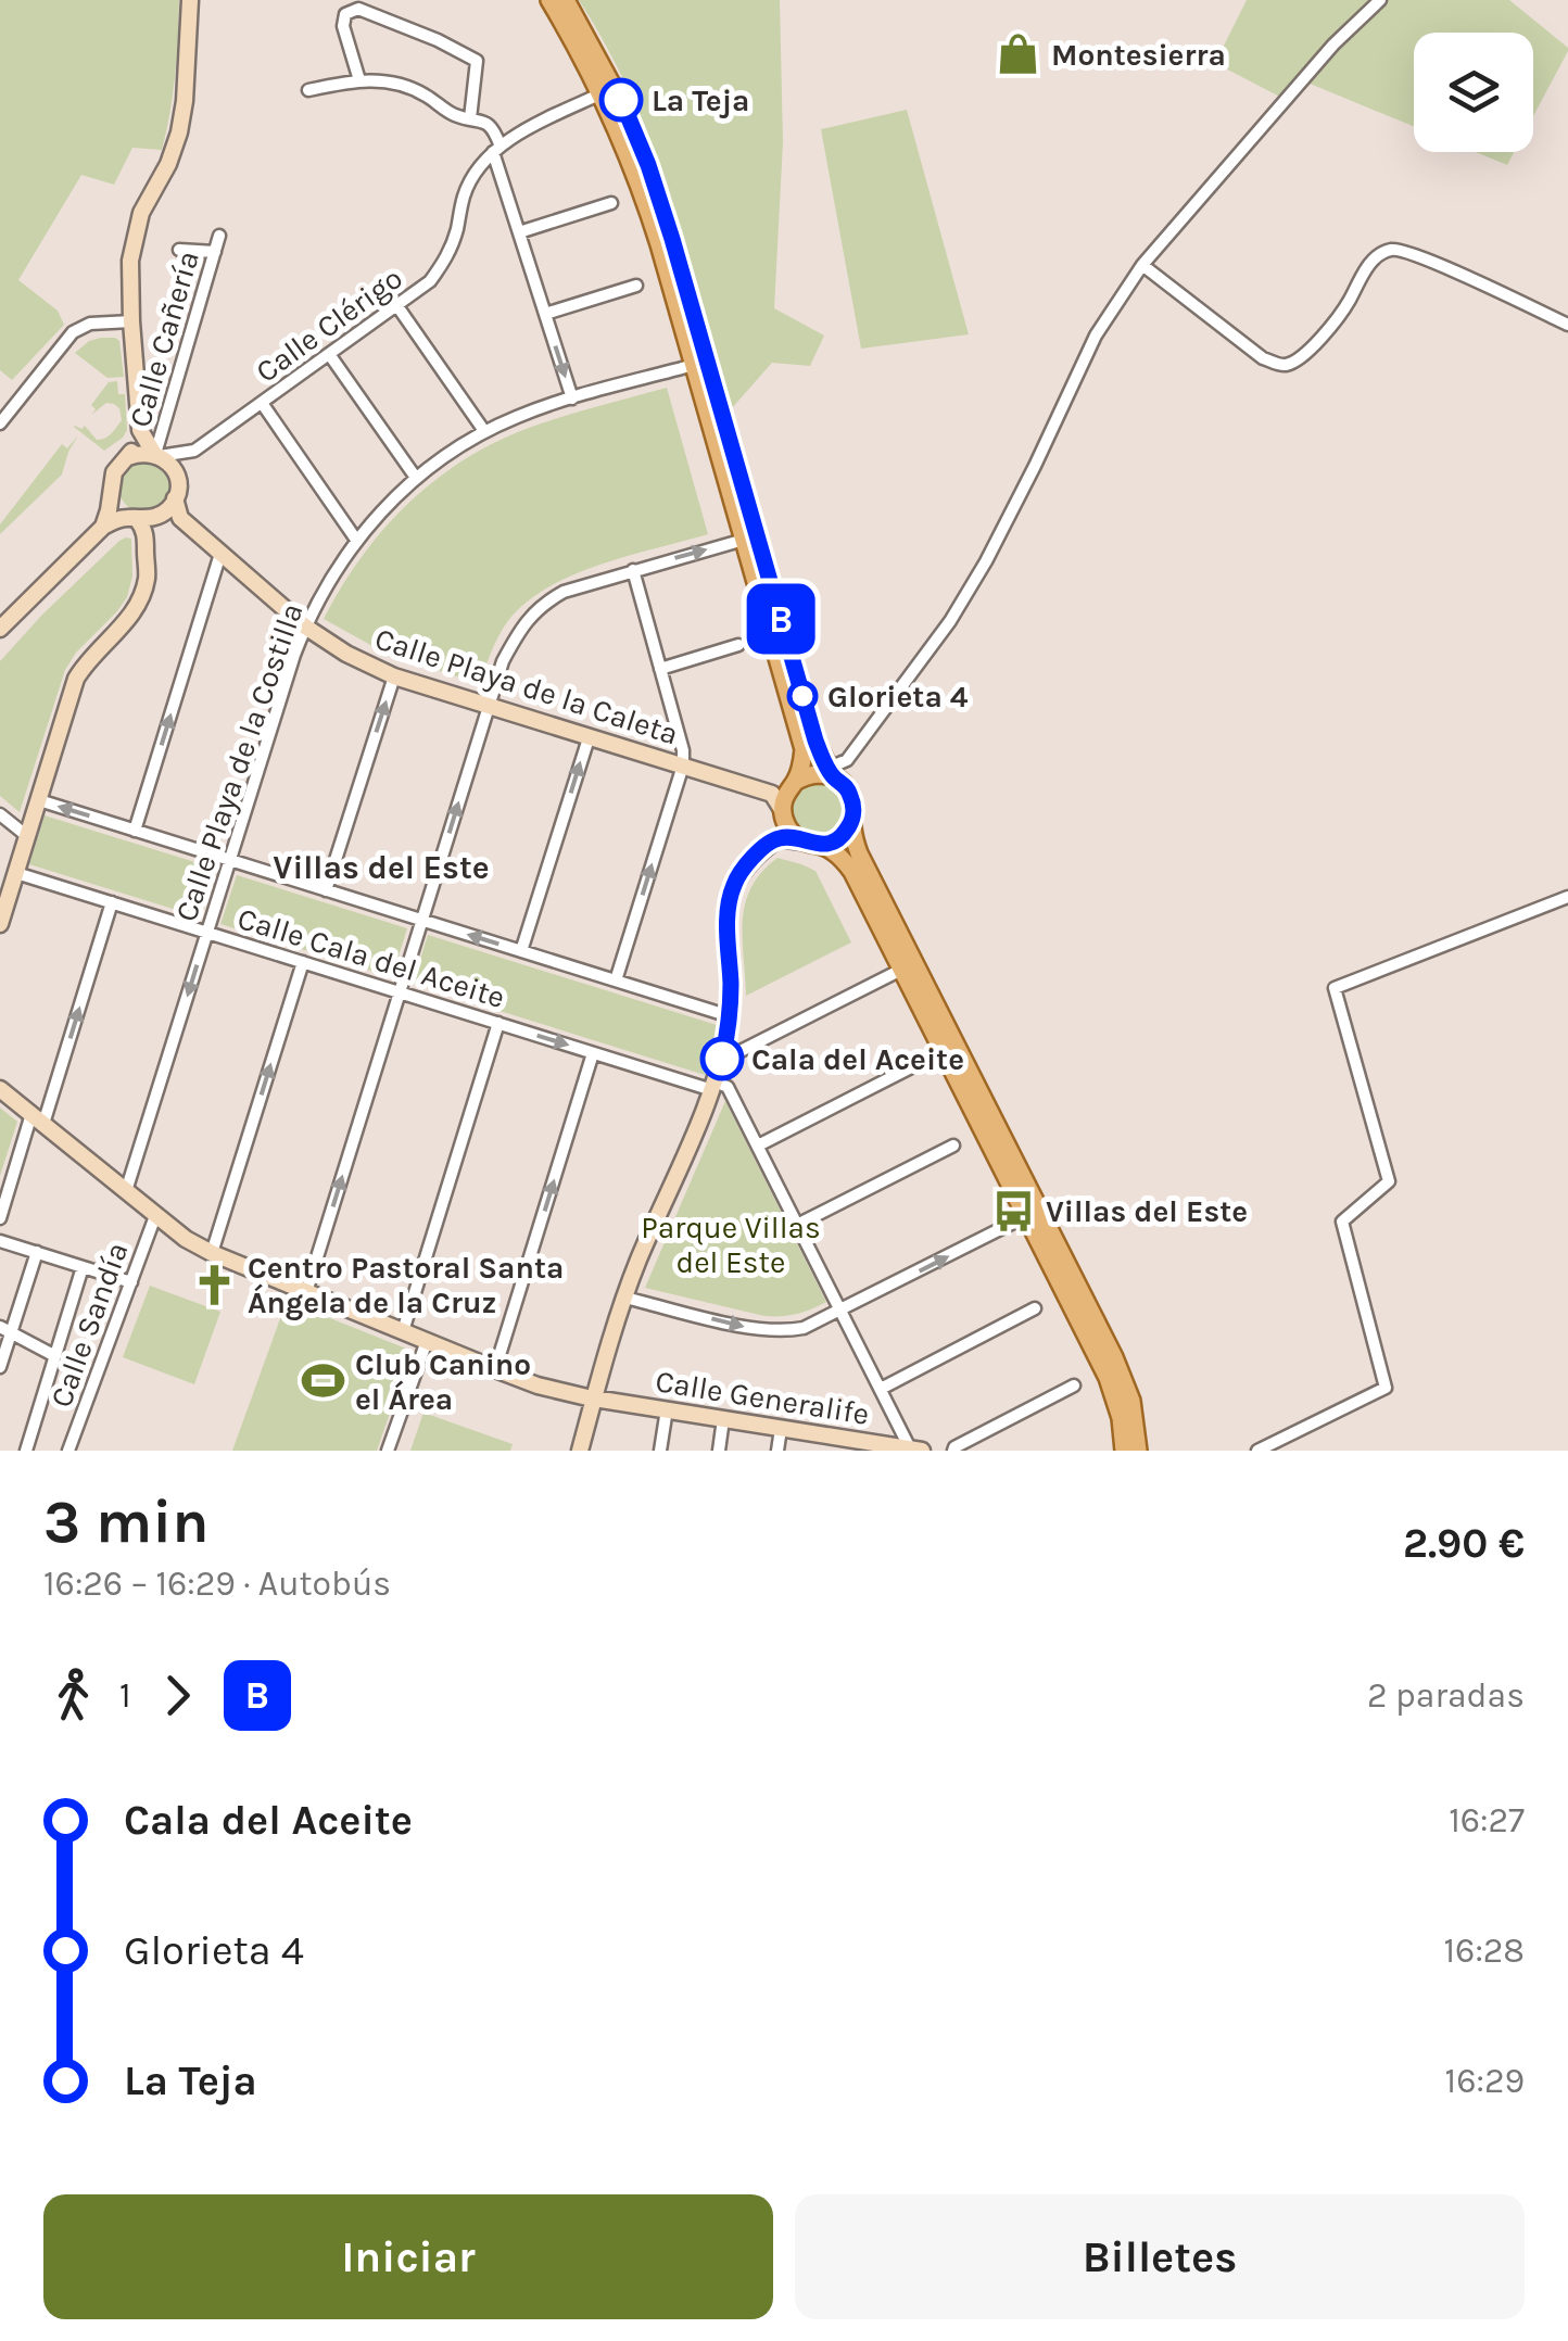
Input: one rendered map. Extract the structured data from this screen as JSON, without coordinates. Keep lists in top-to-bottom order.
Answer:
{
  "streets": {
    "street": [
      "Calle Clérigo",
      "Calle Cañería",
      "Calle Playa de la Caleta",
      "Calle Playa de la Costilla",
      "Calle Cala del Aceite",
      "Calle Sandía",
      "Calle Generalife"
    ]
  },
  "crossings": [
    ["Calle Clérigo", "Calle Cañería"],
    ["Calle Playa de la Caleta", "Calle Playa de la Costilla"],
    ["Calle Playa de la Costilla", "Calle Cala del Aceite"],
    ["Calle Playa de la Costilla", "Calle Generalife"],
    ["Calle Sandía", "Calle Generalife"]
  ],
  "districts": ["Villas del Este"],
  "parks": ["Parque Villas del Este"],
  "places": {
    "shop": ["Montesierra"],
    "other": ["La Teja", "Glorieta 4", "Cala del Aceite"],
    "bus stop": ["Villas del Este"],
    "church": ["Centro Pastoral Santa Ángela de la Cruz"],
    "sports": ["Club Canino el Área"]
  },
  "lines": ["bus line B"],
  "page": {
    "on_map": "B",
    "heading": ["3 min", "16:26 – 16:29 · Autobús", "2.90 €"],
    "legs": ["1", "B", "2 paradas"],
    "list": [
      {
        "name": "Cala del Aceite",
        "value": "16:27"
      },
      {
        "name": "Glorieta 4",
        "value": "16:28"
      },
      {
        "name": "La Teja",
        "value": "16:29"
      }
    ],
    "buttons": ["Iniciar", "Billetes"]
  }
}
